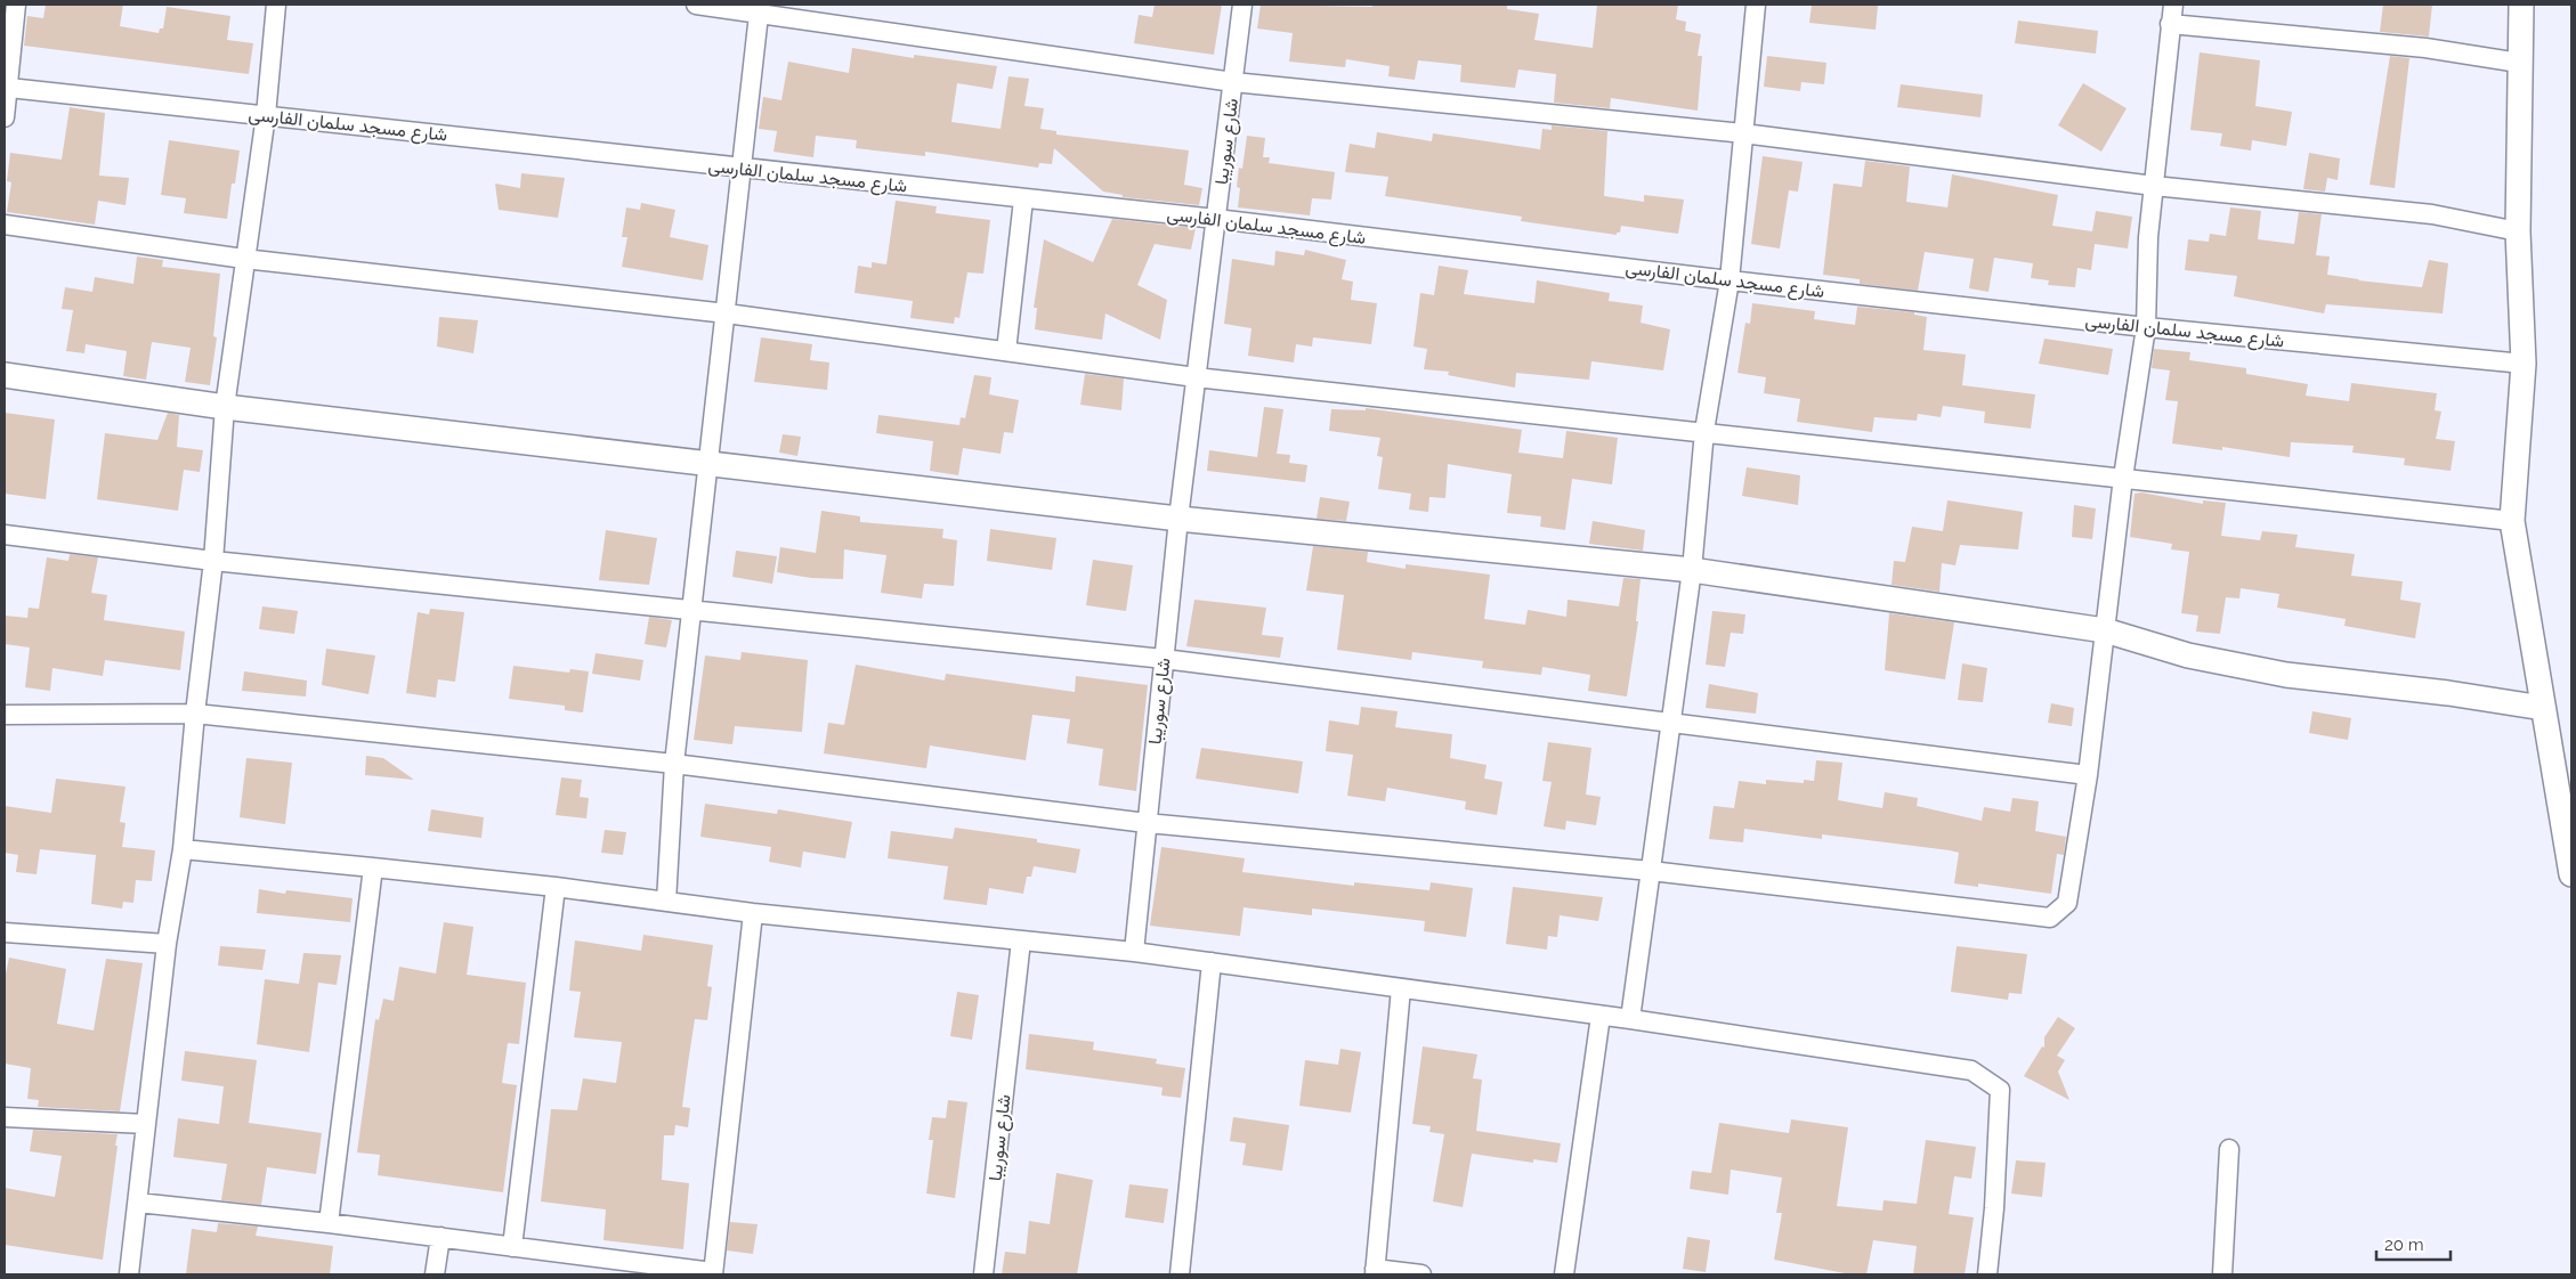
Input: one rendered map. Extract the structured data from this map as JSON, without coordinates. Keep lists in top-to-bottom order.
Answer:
{
  "streets": {
    "street": ["شارع مسجد سلمان الفارسى", "شارع سوريبا"]
  },
  "crossings": [
    ["شارع مسجد سلمان الفارسى", "شارع سوريبا"]
  ],
  "scale_bar": "20 m"
}
